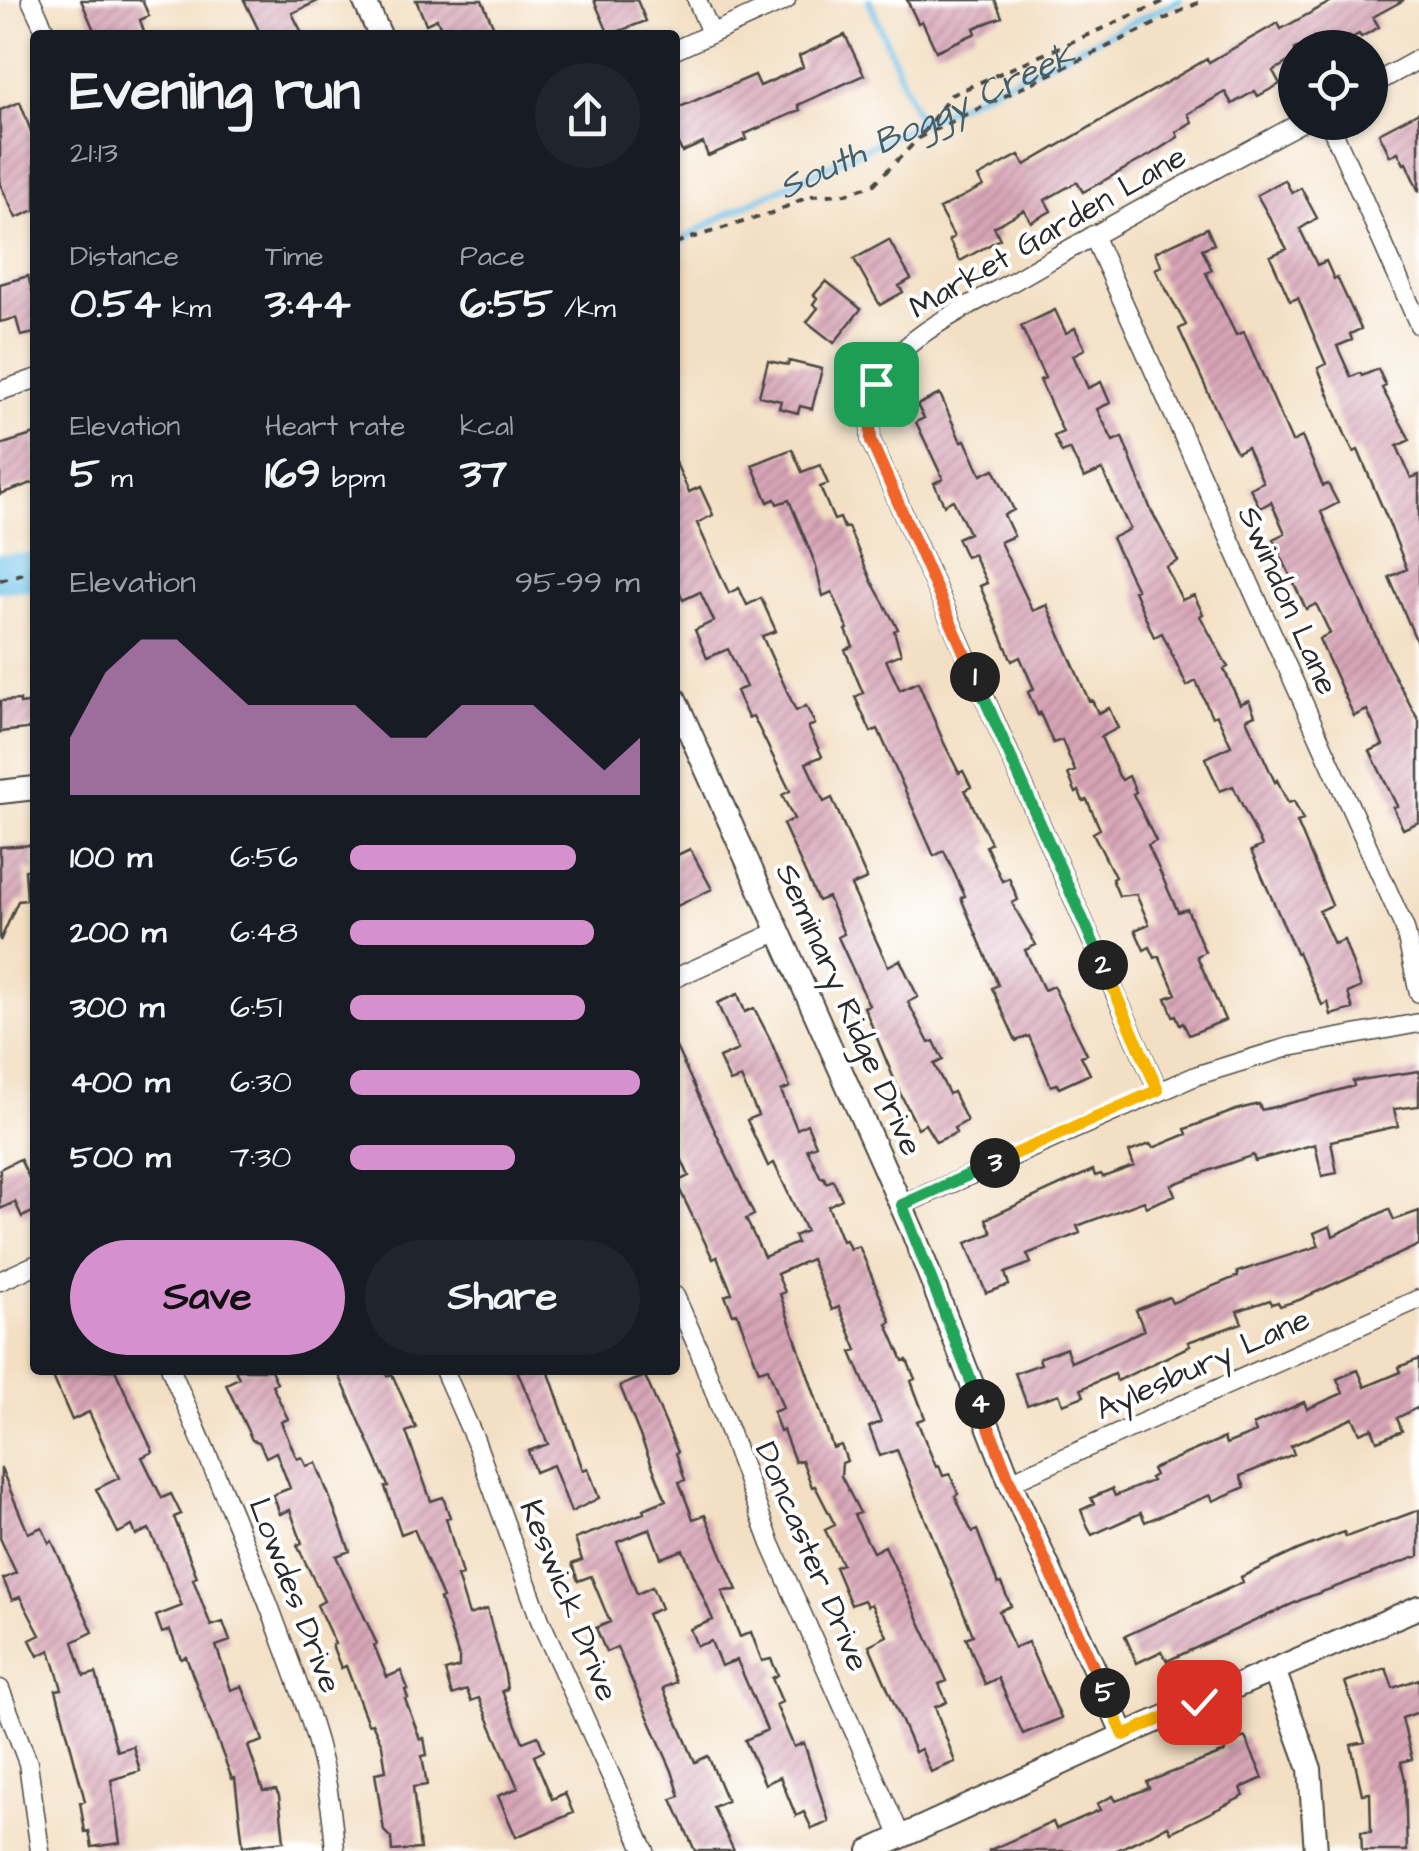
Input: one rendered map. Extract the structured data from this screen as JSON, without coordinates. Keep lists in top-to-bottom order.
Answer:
{
  "streets": {
    "street": [
      "Market Garden Lane",
      "Swindon Lane",
      "Seminary Ridge Drive",
      "Aylesbury Lane",
      "Doncaster Drive",
      "Lowdes Drive",
      "Keswick Drive"
    ]
  },
  "crossings": [
    ["Market Garden Lane", "Swindon Lane"],
    ["Seminary Ridge Drive", "Aylesbury Lane"]
  ],
  "water": ["South Boggy Creek"],
  "page": {
    "heading": ["Evening run", "21:13"],
    "stats": [
      ["Distance", "0.54 km"],
      ["Time", "3:44"],
      ["Pace", "6:55 /km"],
      ["Elevation", "5 m"],
      ["Heart rate", "169 bpm"],
      ["kcal", "37"]
    ],
    "chart": ["Elevation", "95–99 m"],
    "pins": [
      "1",
      "2",
      "3",
      "4",
      "5"
    ],
    "list": [
      {
        "name": "100 m",
        "note": "6:56"
      },
      {
        "name": "200 m",
        "note": "6:48"
      },
      {
        "name": "300 m",
        "note": "6:51"
      },
      {
        "name": "400 m",
        "note": "6:30"
      },
      {
        "name": "500 m",
        "note": "7:30"
      }
    ],
    "buttons": ["Save", "Share"]
  }
}
